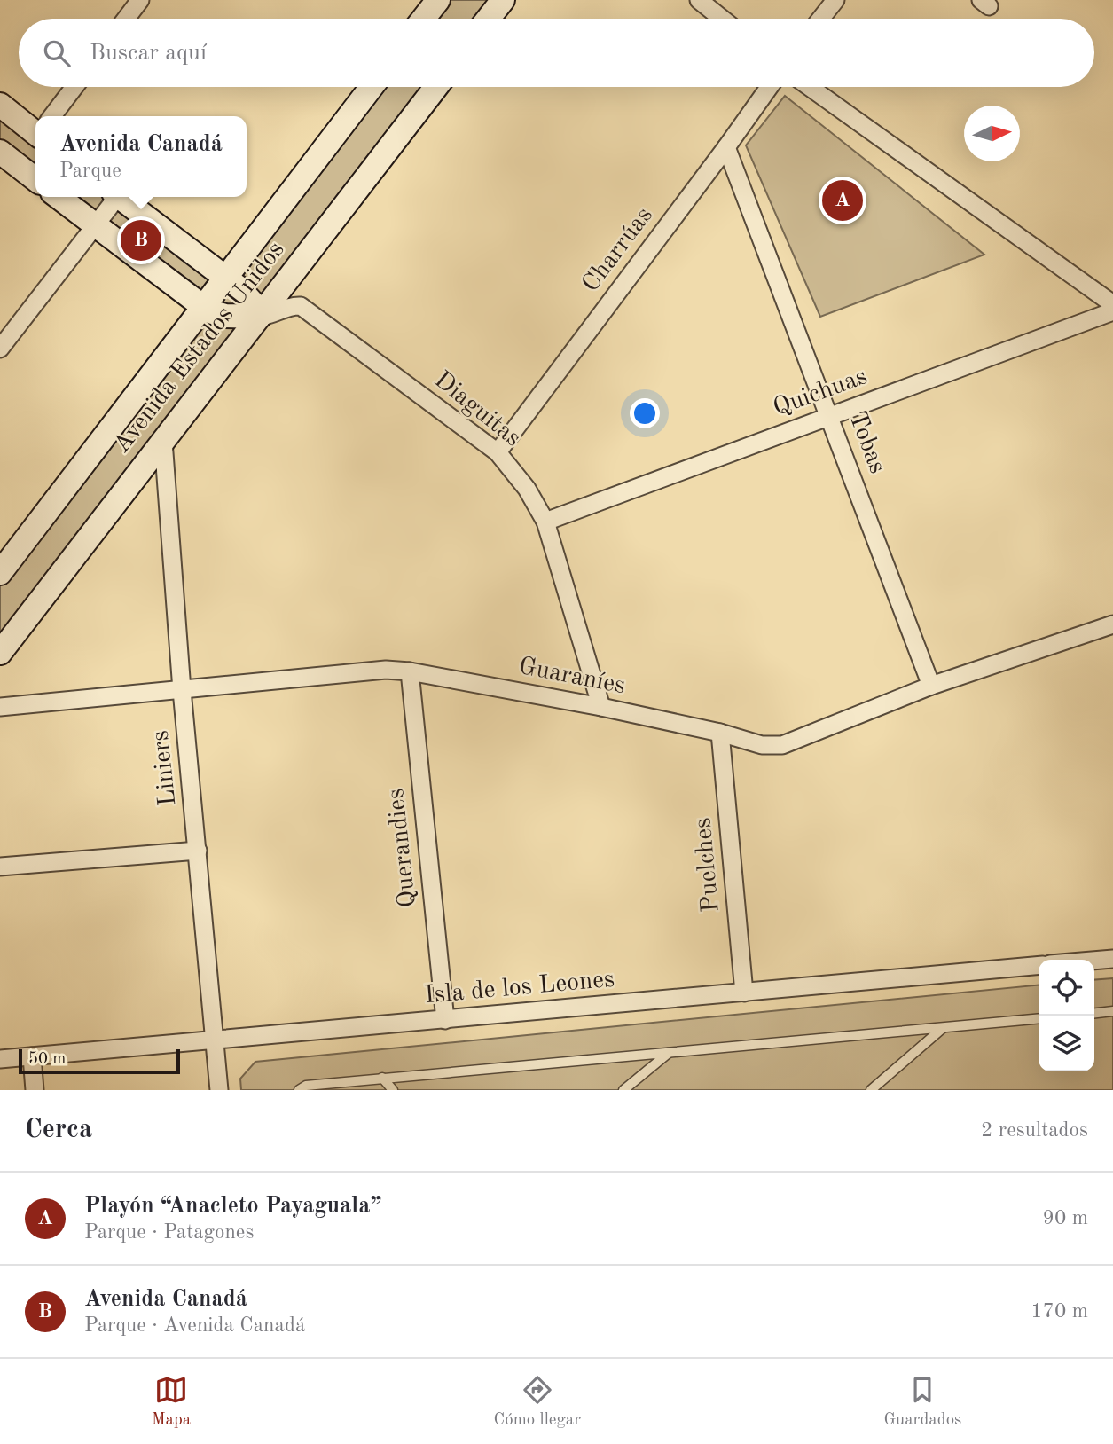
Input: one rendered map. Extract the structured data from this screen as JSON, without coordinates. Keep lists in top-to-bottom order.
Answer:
{
  "streets": {
    "main road": ["Avenida Estados Unidos"],
    "street": [
      "Charrúas",
      "Quichuas",
      "Diaguitas",
      "Tobas",
      "Guaraníes",
      "Liniers",
      "Querandies",
      "Puelches",
      "Isla de los Leones"
    ]
  },
  "crossings": [
    ["Charrúas", "Diaguitas"],
    ["Charrúas", "Tobas"],
    ["Avenida Estados Unidos", "Diaguitas"],
    ["Avenida Estados Unidos", "Liniers"],
    ["Quichuas", "Diaguitas"],
    ["Quichuas", "Tobas"],
    ["Diaguitas", "Guaraníes"],
    ["Tobas", "Guaraníes"],
    ["Guaraníes", "Liniers"],
    ["Guaraníes", "Querandies"],
    ["Guaraníes", "Puelches"],
    ["Liniers", "Isla de los Leones"],
    ["Querandies", "Isla de los Leones"],
    ["Puelches", "Isla de los Leones"]
  ],
  "scale_bar": "50 m",
  "north": "right",
  "page": {
    "search": "Buscar aquí",
    "popup": ["Avenida Canadá", "Parque"],
    "pins": ["A", "B"],
    "scale": "50 m",
    "heading": ["Cerca", "2 resultados"],
    "list": [
      {
        "mark": "A",
        "name": "Playón “Anacleto Payaguala”",
        "note": "Parque · Patagones",
        "value": "90 m"
      },
      {
        "mark": "B",
        "name": "Avenida Canadá",
        "note": "Parque · Avenida Canadá",
        "value": "170 m"
      }
    ],
    "nav": ["Mapa", "Cómo llegar", "Guardados"]
  }
}
